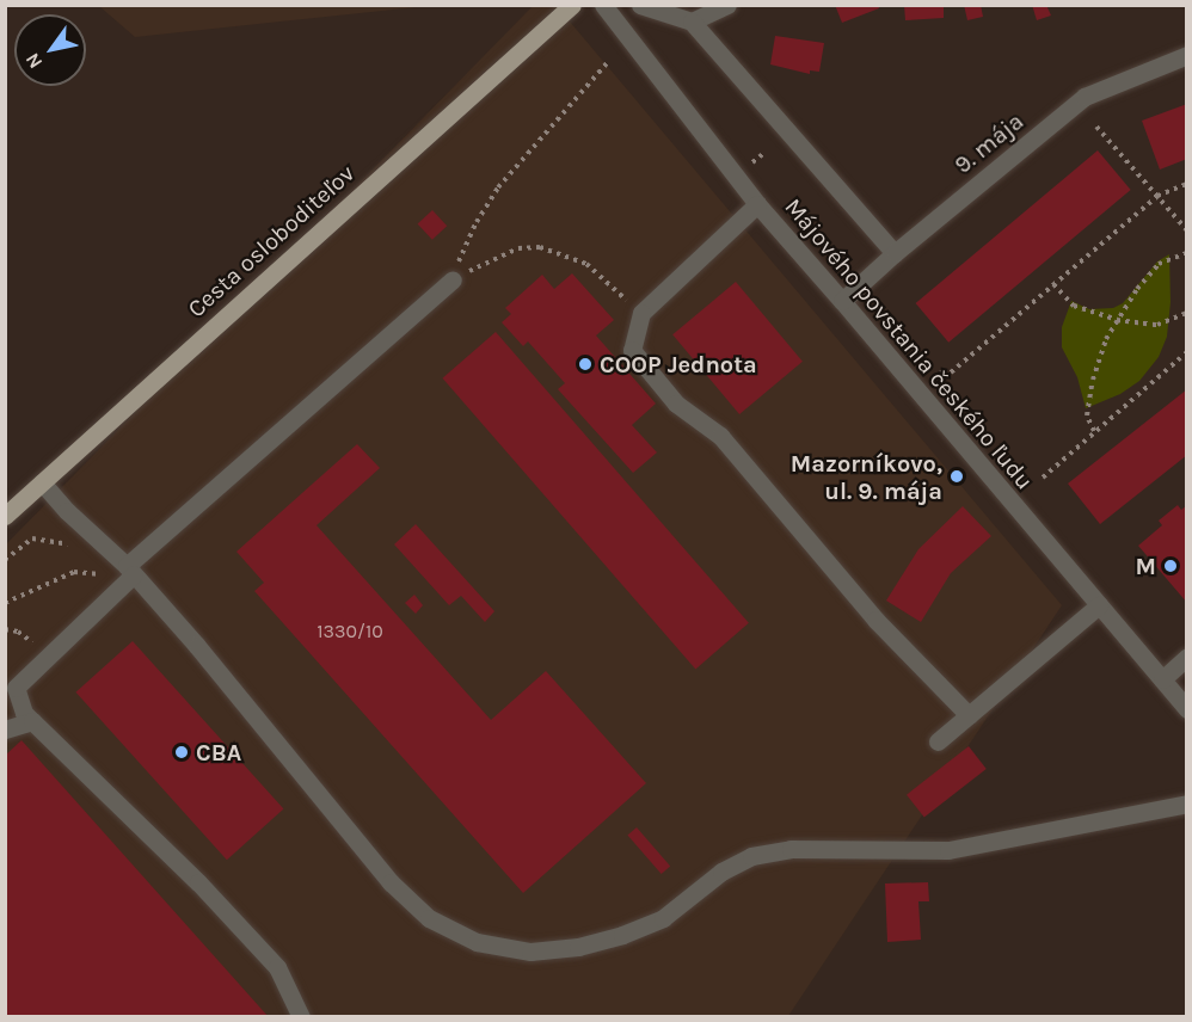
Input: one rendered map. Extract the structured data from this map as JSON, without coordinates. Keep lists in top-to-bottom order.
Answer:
{
  "streets": {
    "main road": ["Cesta osloboditeľov"],
    "street": ["9. mája", "Májového povstania českého ľudu"]
  },
  "crossings": [
    ["9. mája", "Májového povstania českého ľudu"]
  ],
  "places": [
    "COOP Jednota",
    "Mazorníkovo, ul. 9. mája",
    "M",
    "CBA"
  ],
  "house_numbers": ["1330/10"],
  "north": "bottom left"
}
